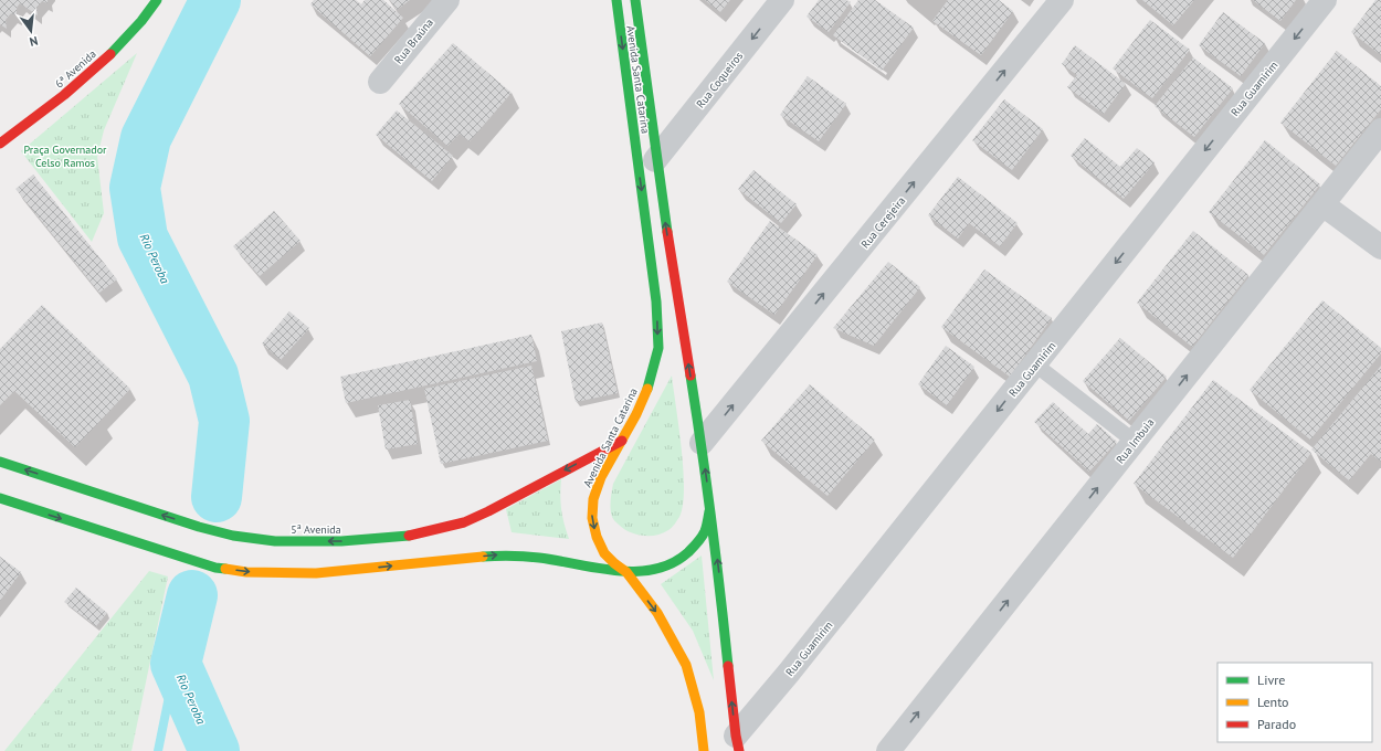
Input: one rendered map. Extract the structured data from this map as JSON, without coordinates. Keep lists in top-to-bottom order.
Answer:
{
  "streets": {
    "main road": ["6ª Avenida", "Avenida Santa Catarina", "5ª Avenida"],
    "street": [
      "Rua Braúna",
      "Rua Coqueiros",
      "Rua Guamirim",
      "Rua Cerejeira",
      "Rua Imbuia"
    ]
  },
  "crossings": [
    ["Avenida Santa Catarina", "Rua Coqueiros"],
    ["Avenida Santa Catarina", "Rua Guamirim"],
    ["Avenida Santa Catarina", "Rua Cerejeira"],
    ["Avenida Santa Catarina", "5ª Avenida"]
  ],
  "one_way": [
    "Rua Coqueiros",
    "Rua Guamirim",
    "Rua Cerejeira",
    "Rua Imbuia"
  ],
  "water": ["Rio Peroba"],
  "parks": ["Praça Governador Celso Ramos"],
  "legend": ["Livre", "Lento", "Parado"],
  "north": "bottom"
}
